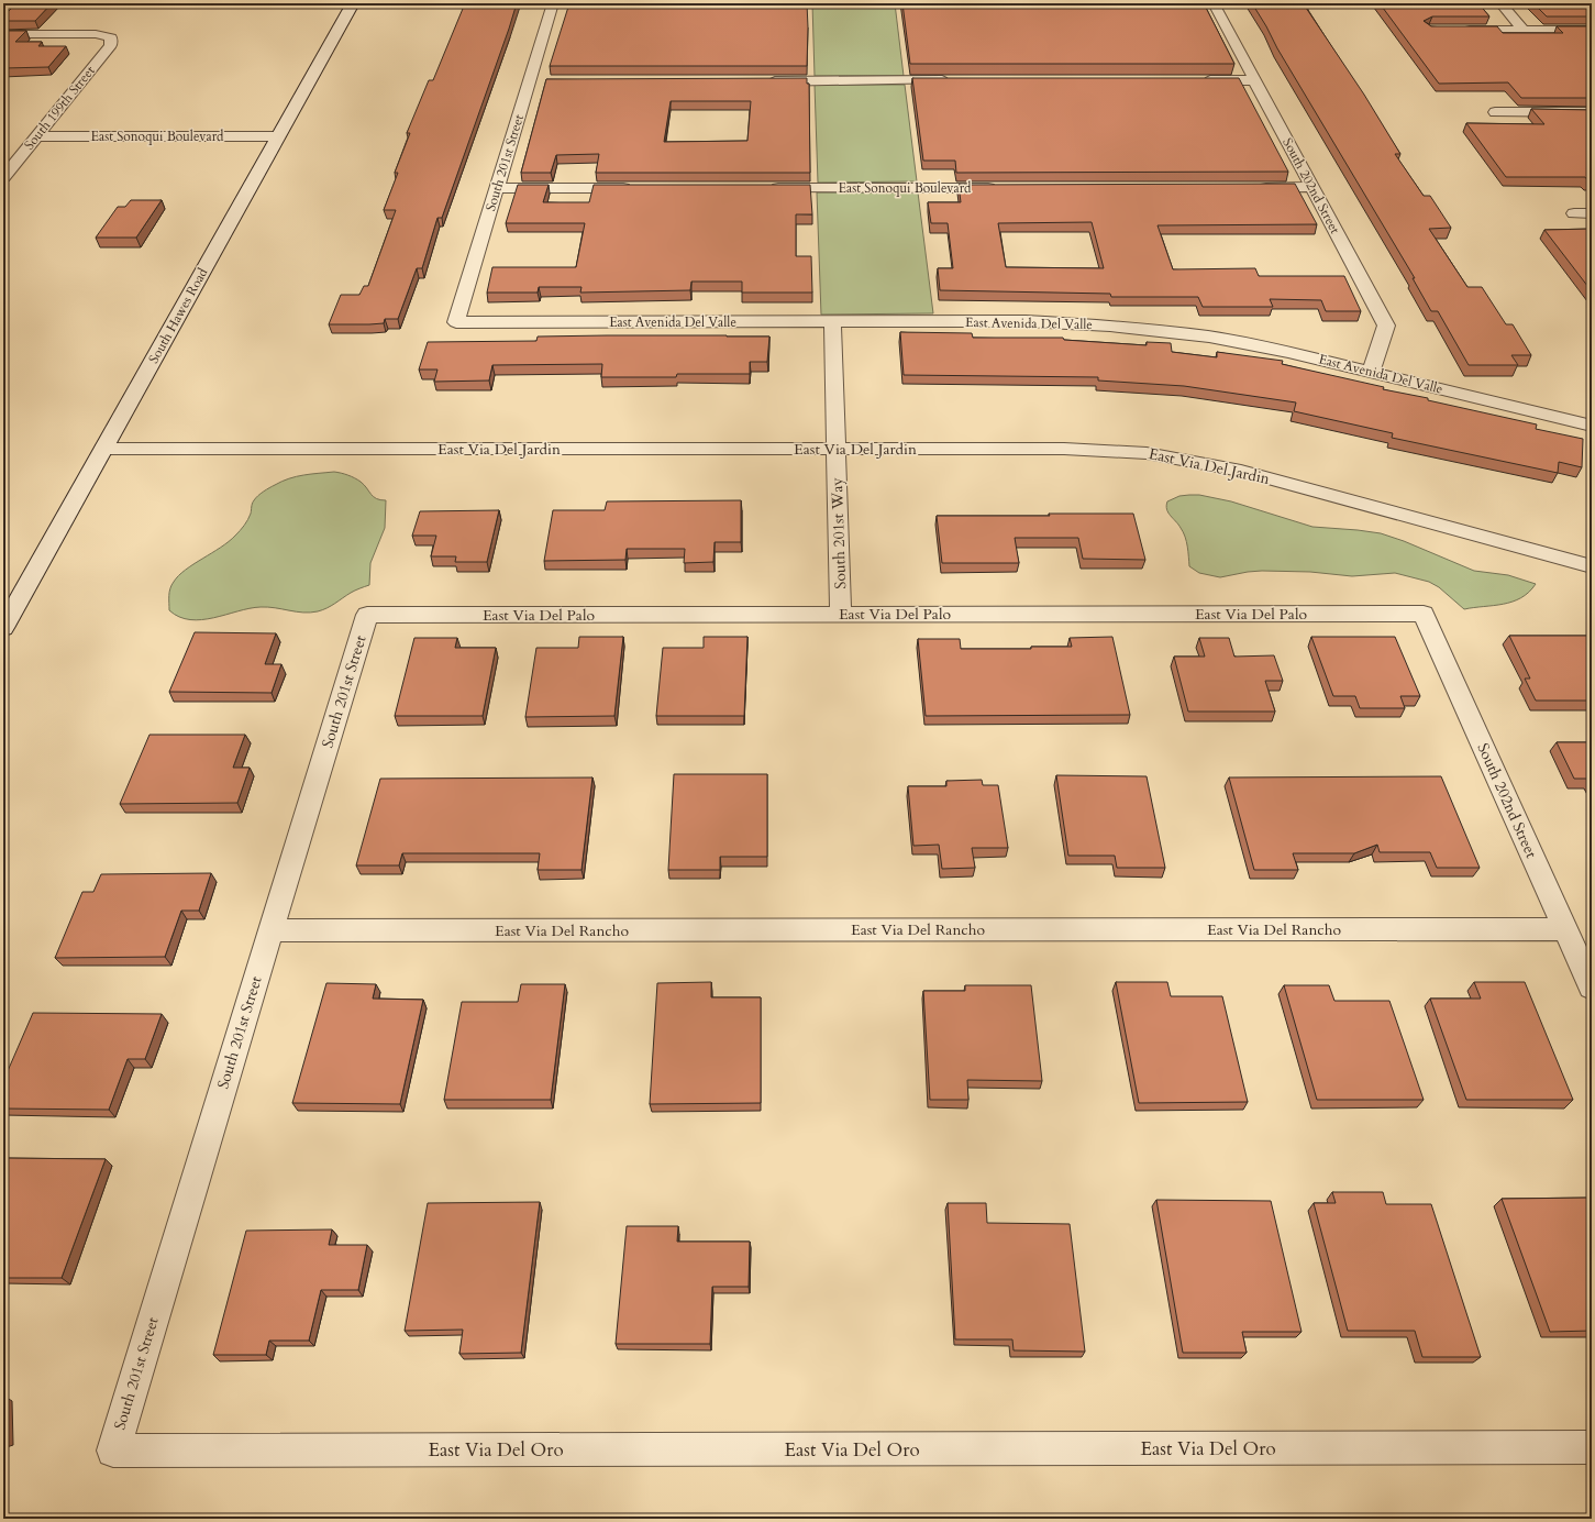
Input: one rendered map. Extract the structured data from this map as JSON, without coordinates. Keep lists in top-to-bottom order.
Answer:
{
  "streets": {
    "main road": ["South Hawes Road"],
    "street": [
      "South 199th Street",
      "East Sonoqui Boulevard",
      "South 201st Street",
      "South 202nd Street",
      "East Avenida Del Valle",
      "East Via Del Jardin",
      "South 201st Way",
      "East Via Del Palo",
      "East Via Del Rancho",
      "East Via Del Oro"
    ]
  },
  "crossings": [
    ["South 199th Street", "East Sonoqui Boulevard"],
    ["East Sonoqui Boulevard", "South Hawes Road"],
    ["South 201st Street", "East Avenida Del Valle"],
    ["South 201st Street", "East Via Del Palo"],
    ["South 201st Street", "East Via Del Rancho"],
    ["South 201st Street", "East Via Del Oro"],
    ["South 202nd Street", "East Avenida Del Valle"],
    ["South 202nd Street", "East Via Del Palo"],
    ["South 202nd Street", "East Via Del Rancho"],
    ["South Hawes Road", "East Via Del Jardin"],
    ["East Avenida Del Valle", "South 201st Way"],
    ["East Via Del Jardin", "South 201st Way"],
    ["South 201st Way", "East Via Del Palo"]
  ]
}
